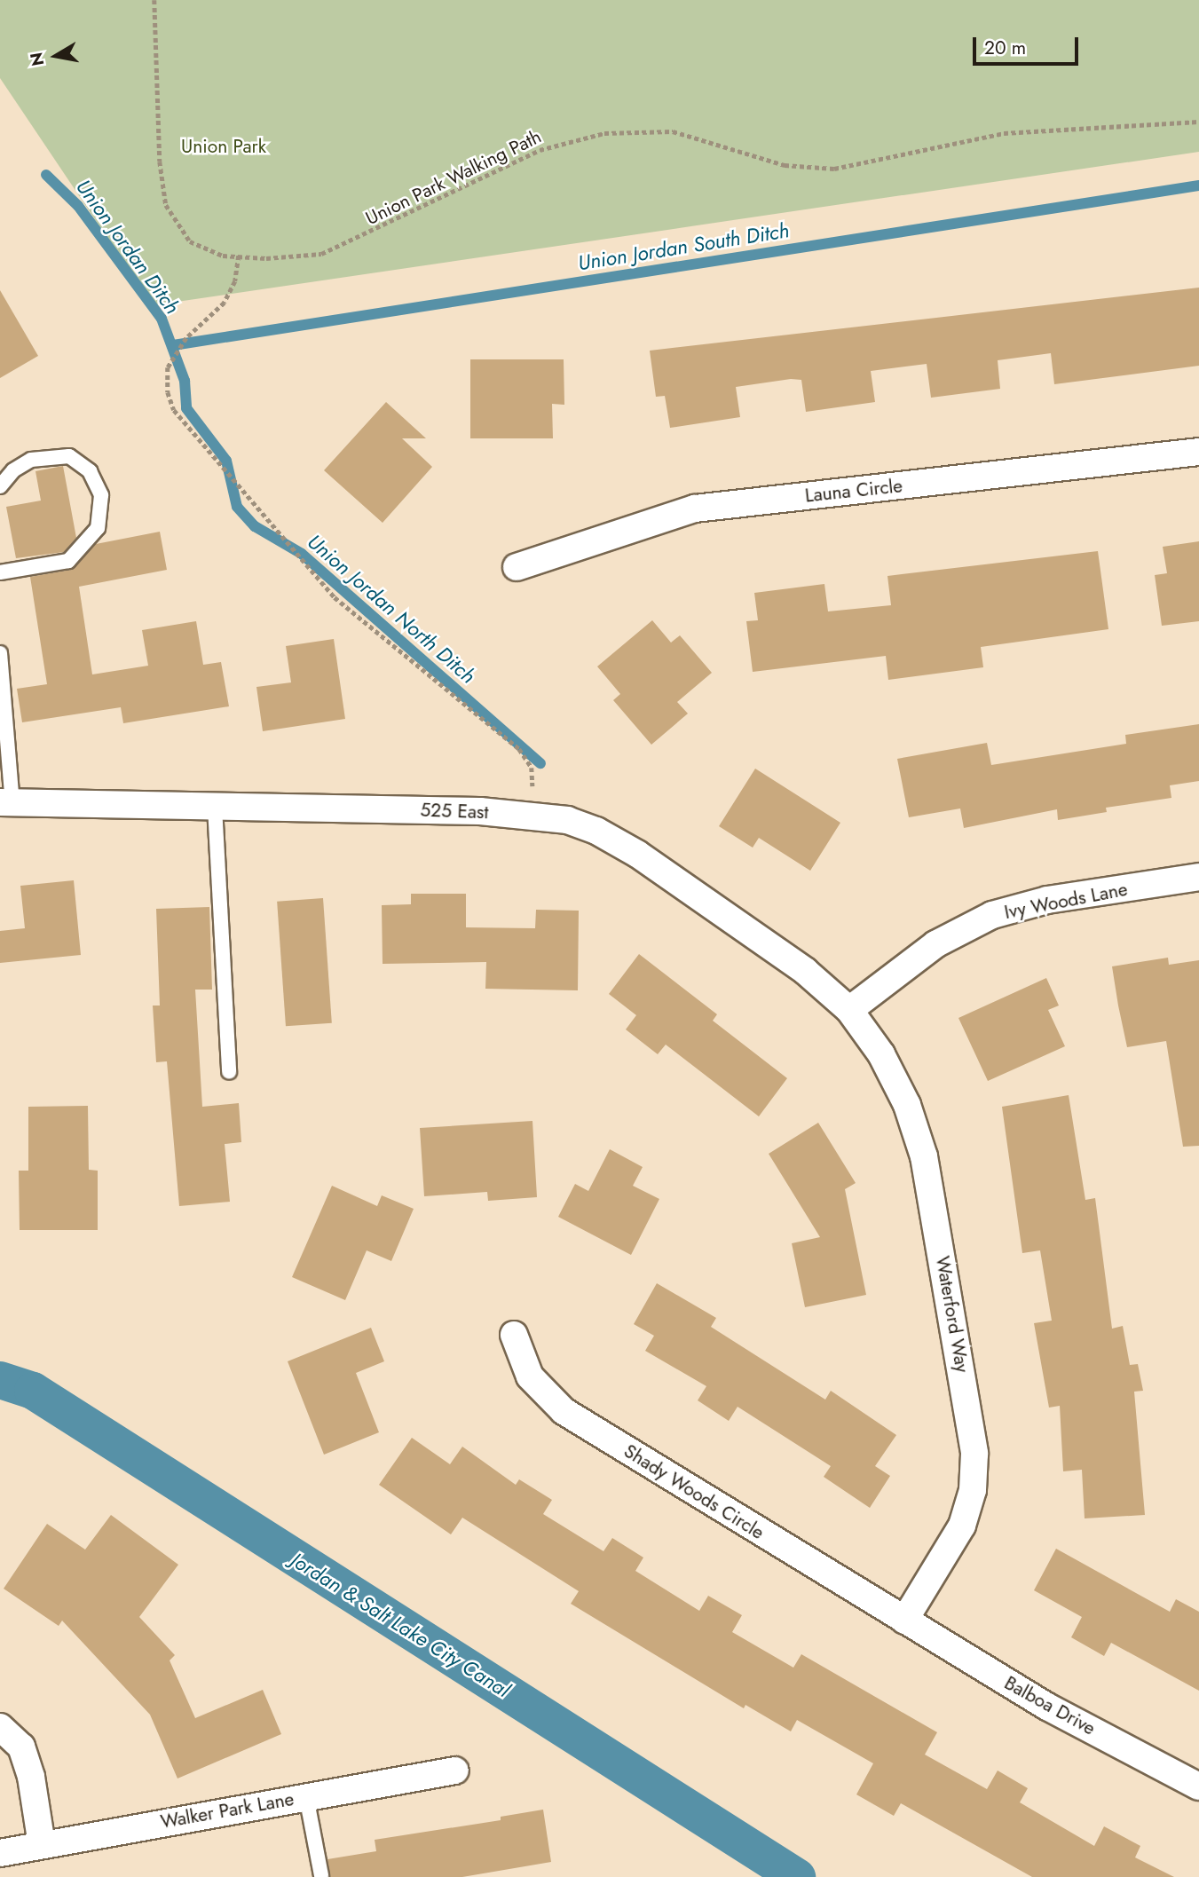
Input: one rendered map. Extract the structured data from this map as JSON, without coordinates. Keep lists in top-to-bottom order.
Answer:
{
  "streets": {
    "street": [
      "Launa Circle",
      "525 East",
      "Ivy Woods Lane",
      "Waterford Way",
      "Shady Woods Circle",
      "Balboa Drive",
      "Walker Park Lane"
    ],
    "path": ["Union Park Walking Path"]
  },
  "crossings": [
    ["525 East", "Ivy Woods Lane"],
    ["525 East", "Waterford Way"],
    ["Ivy Woods Lane", "Waterford Way"],
    ["Waterford Way", "Shady Woods Circle"],
    ["Waterford Way", "Balboa Drive"],
    ["Shady Woods Circle", "Balboa Drive"]
  ],
  "water": [
    "Union Jordan Ditch",
    "Union Jordan South Ditch",
    "Union Jordan North Ditch",
    "Jordan & Salt Lake City Canal"
  ],
  "parks": ["Union Park"],
  "scale_bar": "20 m",
  "north": "left"
}
